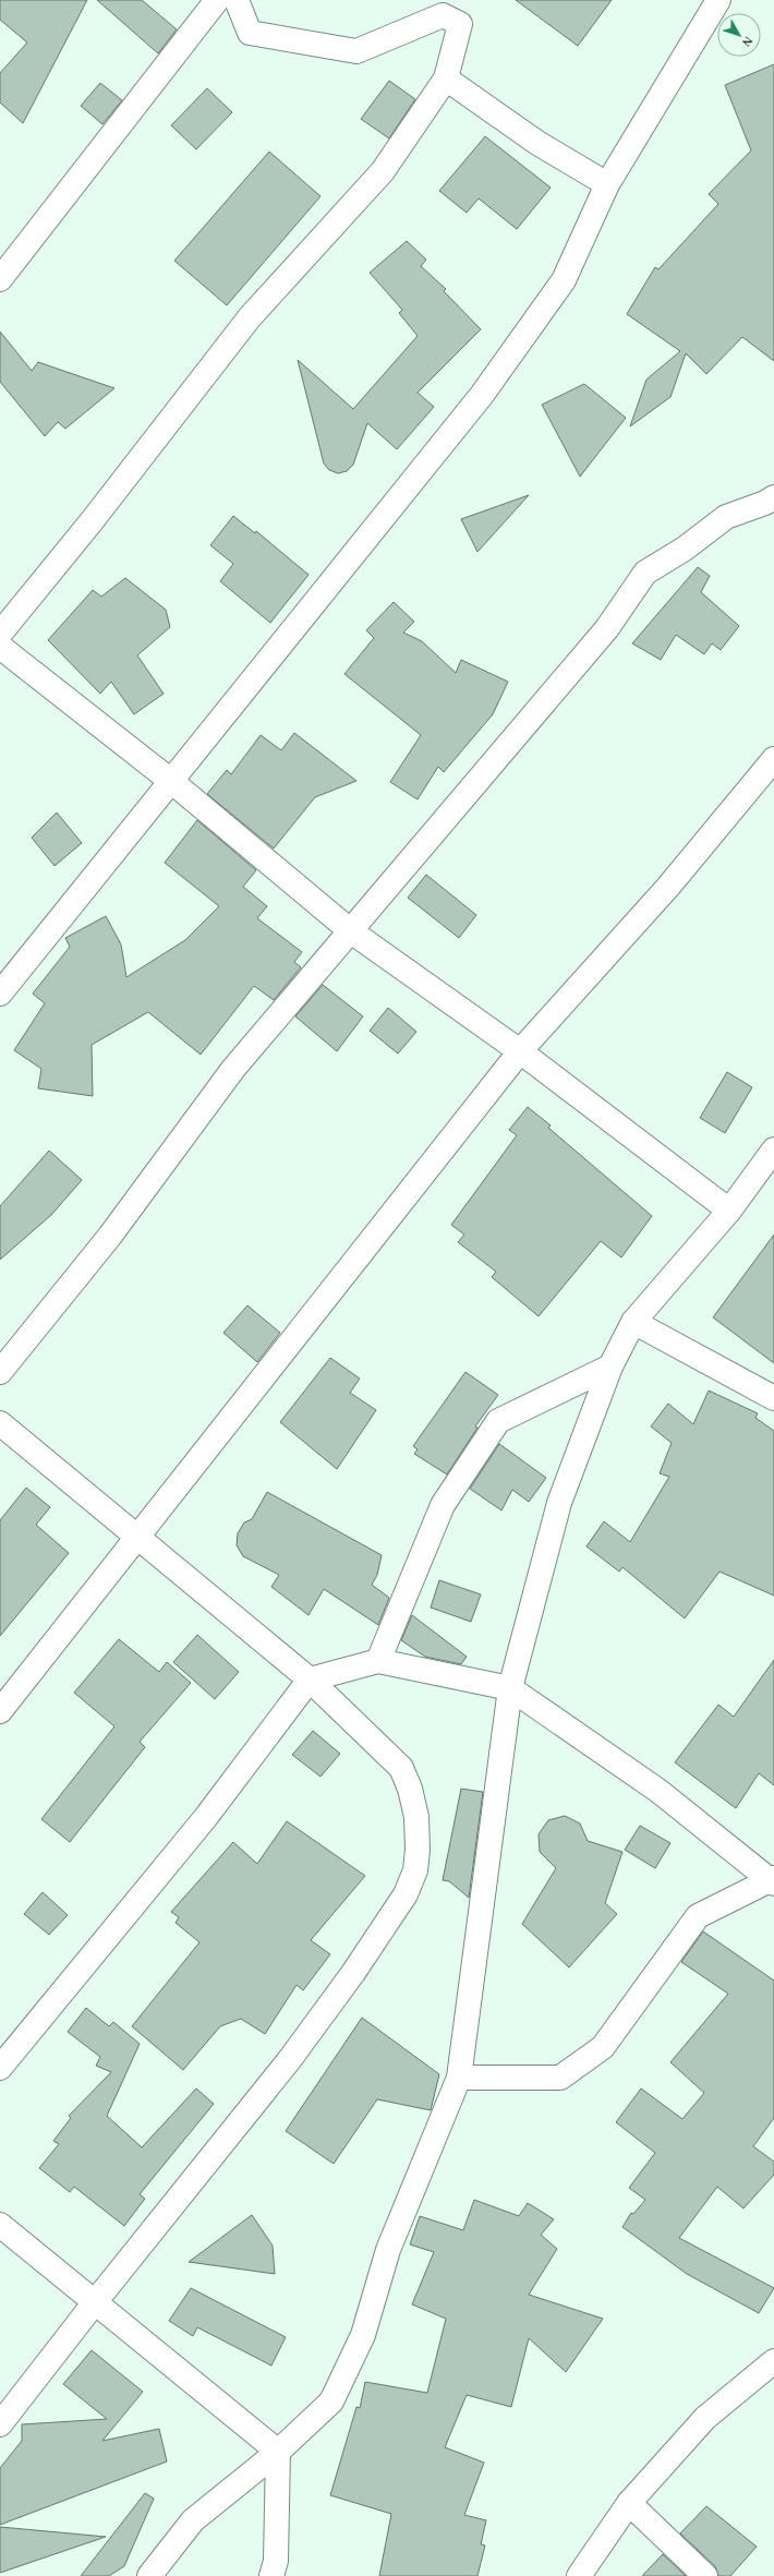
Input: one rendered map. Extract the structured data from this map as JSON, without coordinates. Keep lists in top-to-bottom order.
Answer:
{
  "north": "bottom right"
}
